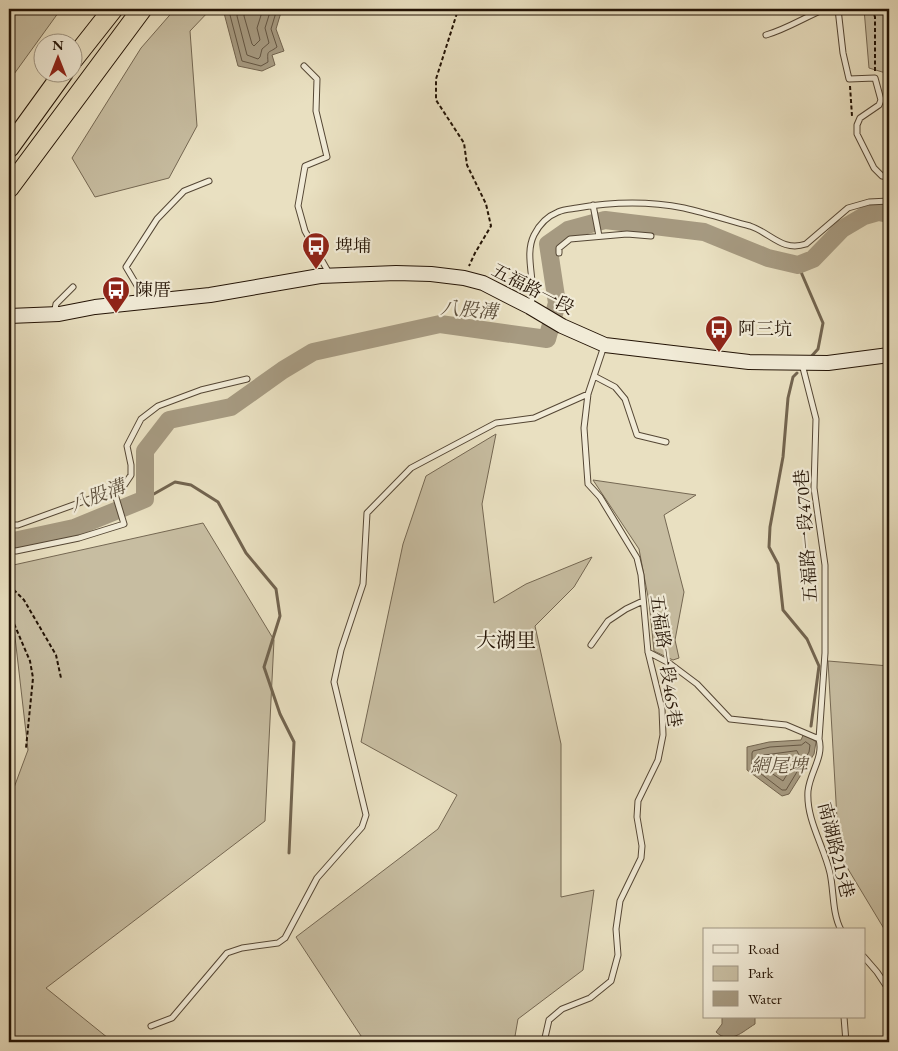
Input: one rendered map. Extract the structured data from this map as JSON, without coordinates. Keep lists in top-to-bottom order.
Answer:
{
  "streets": {
    "main road": ["五福路一段"],
    "lane": ["五福路一段470巷", "五福路一段465巷", "南湖路215巷"]
  },
  "crossings": [
    ["五福路一段", "五福路一段470巷"],
    ["五福路一段", "五福路一段465巷"],
    ["五福路一段470巷", "南湖路215巷"]
  ],
  "districts": ["大湖里"],
  "water": ["八股溝", "網尾埤"],
  "places": {
    "bus stop": ["埤埔", "陳厝", "阿三坑"]
  },
  "legend": ["Road", "Park", "Water"],
  "north": "top"
}
